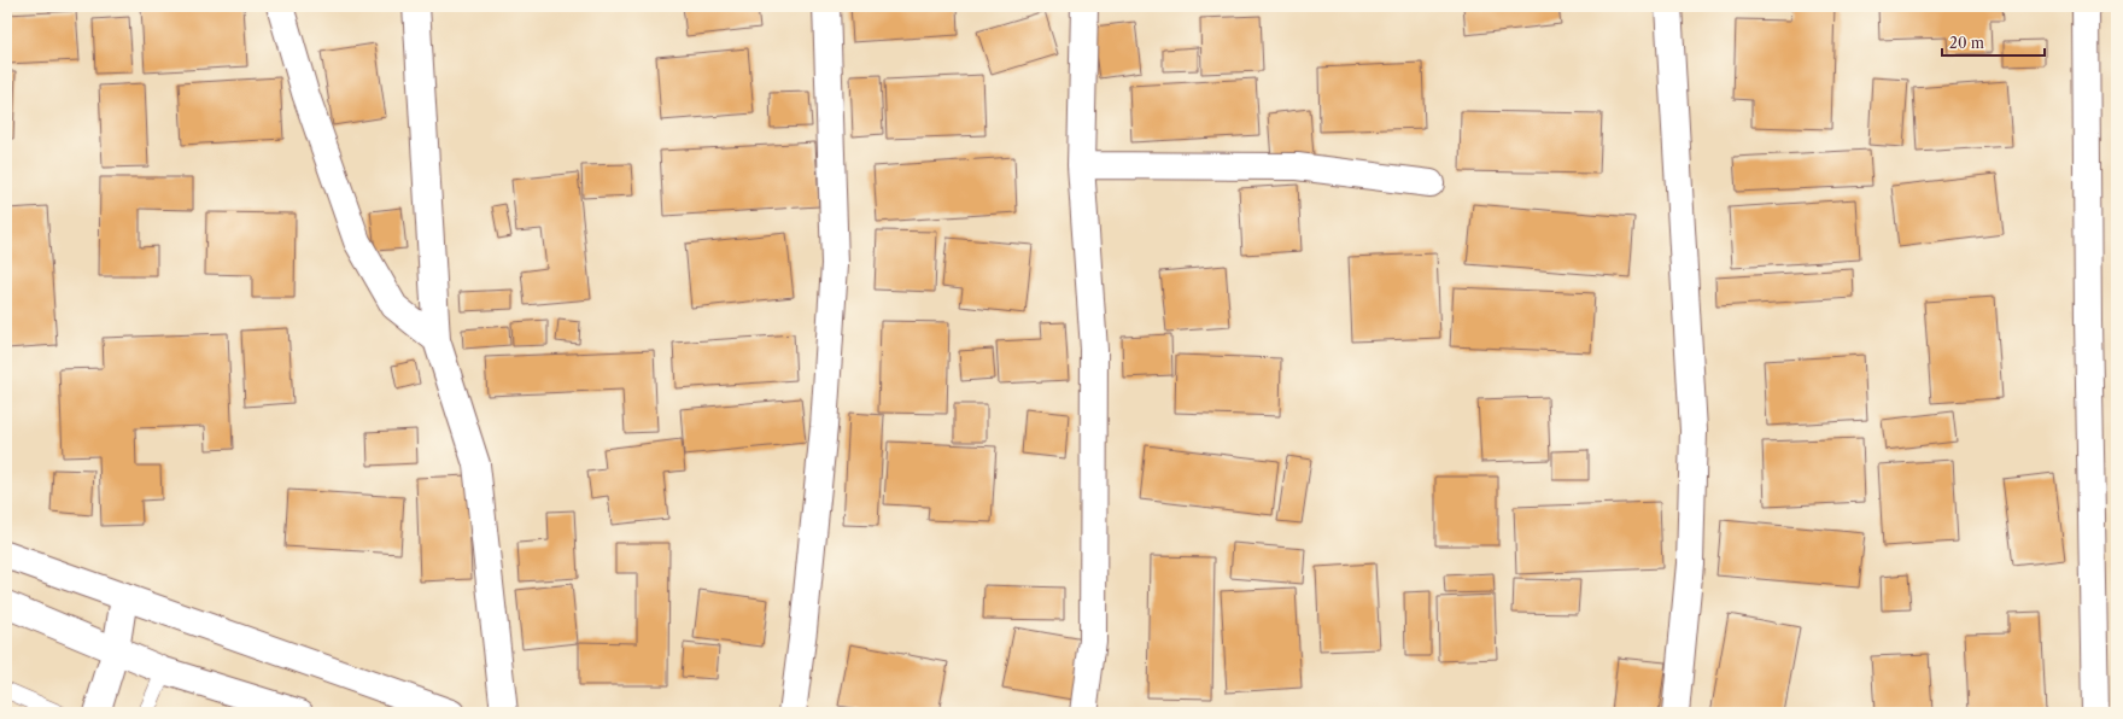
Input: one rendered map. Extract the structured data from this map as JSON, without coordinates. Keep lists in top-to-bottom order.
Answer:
{
  "scale_bar": "20 m"
}
